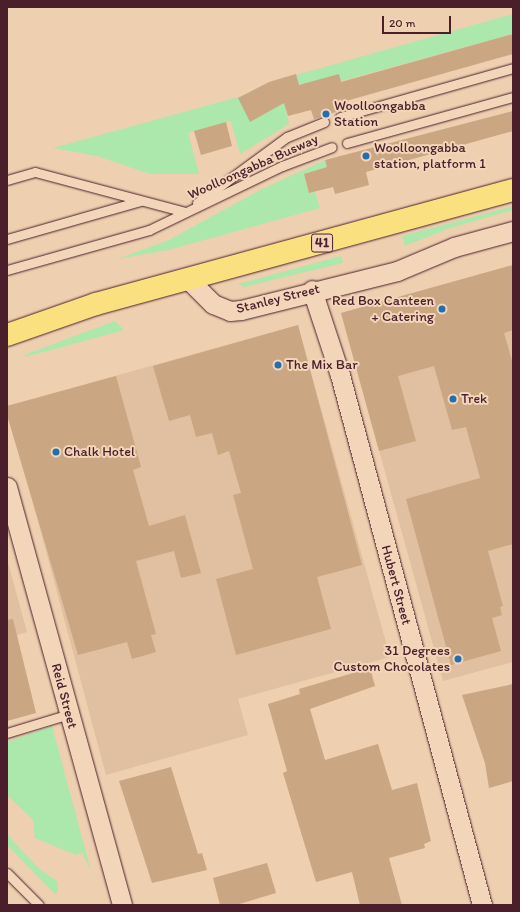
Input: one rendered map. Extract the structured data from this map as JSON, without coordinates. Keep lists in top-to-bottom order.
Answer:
{
  "streets": {
    "main road": ["41"],
    "street": ["Stanley Street", "Hubert Street", "Reid Street"],
    "lane": ["Woolloongabba Busway"]
  },
  "crossings": [
    ["41", "Stanley Street"],
    ["Stanley Street", "Hubert Street"]
  ],
  "places": [
    "Woolloongabba Station",
    "Woolloongabba station, platform 1",
    "Red Box Canteen + Catering",
    "The Mix Bar",
    "Trek",
    "Chalk Hotel",
    "31 Degrees Custom Chocolates"
  ],
  "scale_bar": "20 m"
}
